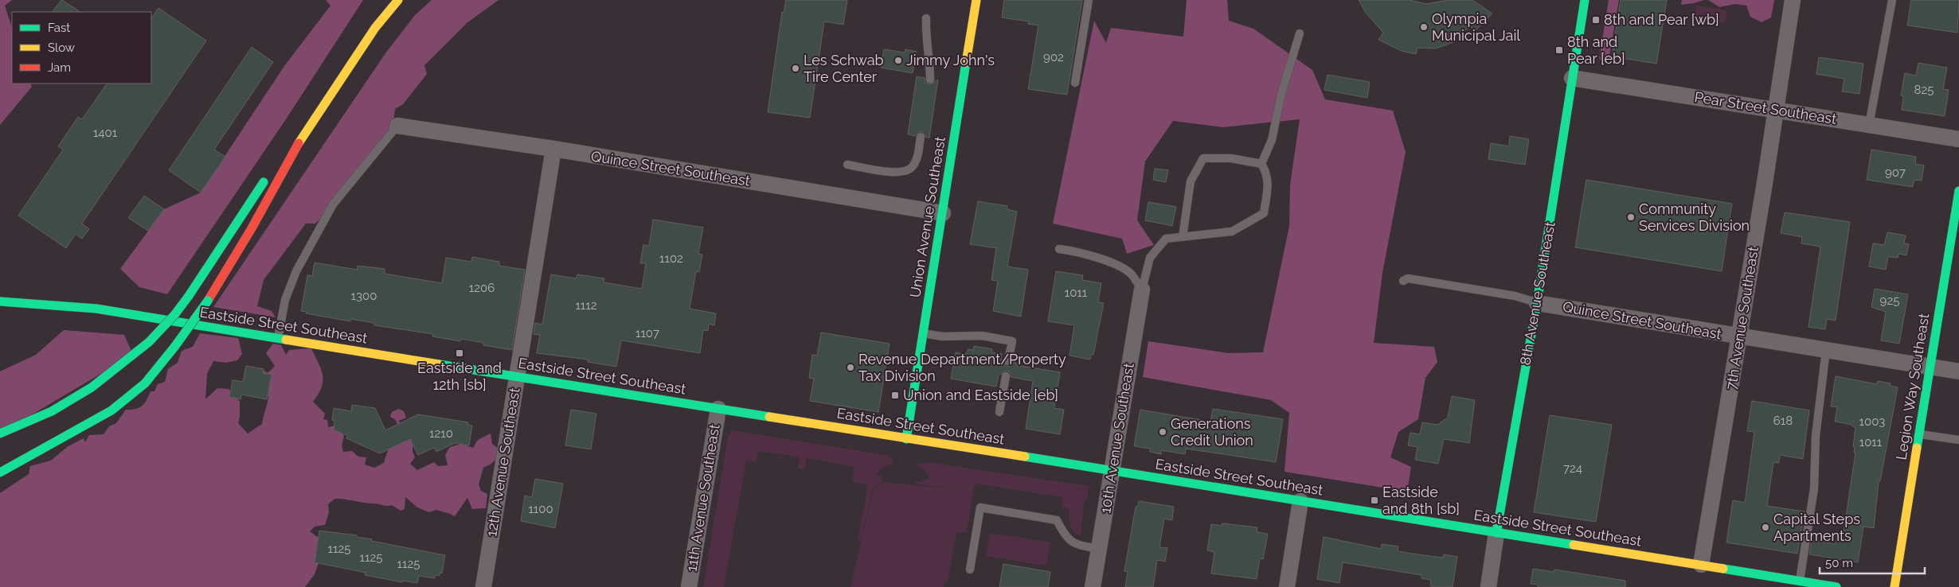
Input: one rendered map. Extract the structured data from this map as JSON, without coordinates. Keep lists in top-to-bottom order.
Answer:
{
  "streets": {
    "main road": [
      "Union Avenue Southeast",
      "8th Avenue Southeast",
      "Eastside Street Southeast",
      "Legion Way Southeast"
    ],
    "street": [
      "Pear Street Southeast",
      "Quince Street Southeast",
      "7th Avenue Southeast",
      "10th Avenue Southeast",
      "12th Avenue Southeast",
      "11th Avenue Southeast"
    ]
  },
  "crossings": [
    ["Pear Street Southeast", "8th Avenue Southeast"],
    ["Pear Street Southeast", "7th Avenue Southeast"],
    ["Quince Street Southeast", "Union Avenue Southeast"],
    ["Quince Street Southeast", "8th Avenue Southeast"],
    ["Quince Street Southeast", "7th Avenue Southeast"],
    ["Quince Street Southeast", "Legion Way Southeast"],
    ["Quince Street Southeast", "12th Avenue Southeast"],
    ["Union Avenue Southeast", "Eastside Street Southeast"],
    ["8th Avenue Southeast", "Eastside Street Southeast"],
    ["7th Avenue Southeast", "Eastside Street Southeast"],
    ["Eastside Street Southeast", "10th Avenue Southeast"],
    ["Eastside Street Southeast", "12th Avenue Southeast"],
    ["Eastside Street Southeast", "11th Avenue Southeast"]
  ],
  "places": {
    "transit": [
      "8th and Pear [wb]",
      "8th and Pear [eb]",
      "Eastside and 12th [sb]",
      "Union and Eastside [eb]",
      "Eastside and 8th [sb]"
    ],
    "other": [
      "Olympia Municipal Jail",
      "Jimmy John's",
      "Les Schwab Tire Center",
      "Community Services Division",
      "Revenue Department/Property Tax Division",
      "Generations Credit Union",
      "Capital Steps Apartments"
    ]
  },
  "house_numbers": [
    "902",
    "825",
    "1401",
    "907",
    "1102",
    "1206",
    "1011",
    "1300",
    "925",
    "1112",
    "1107",
    "618",
    "1003",
    "1210",
    "1011",
    "724",
    "1100",
    "1125",
    "1125",
    "1125"
  ],
  "legend": ["Fast", "Slow", "Jam"],
  "scale_bar": "50 m"
}
